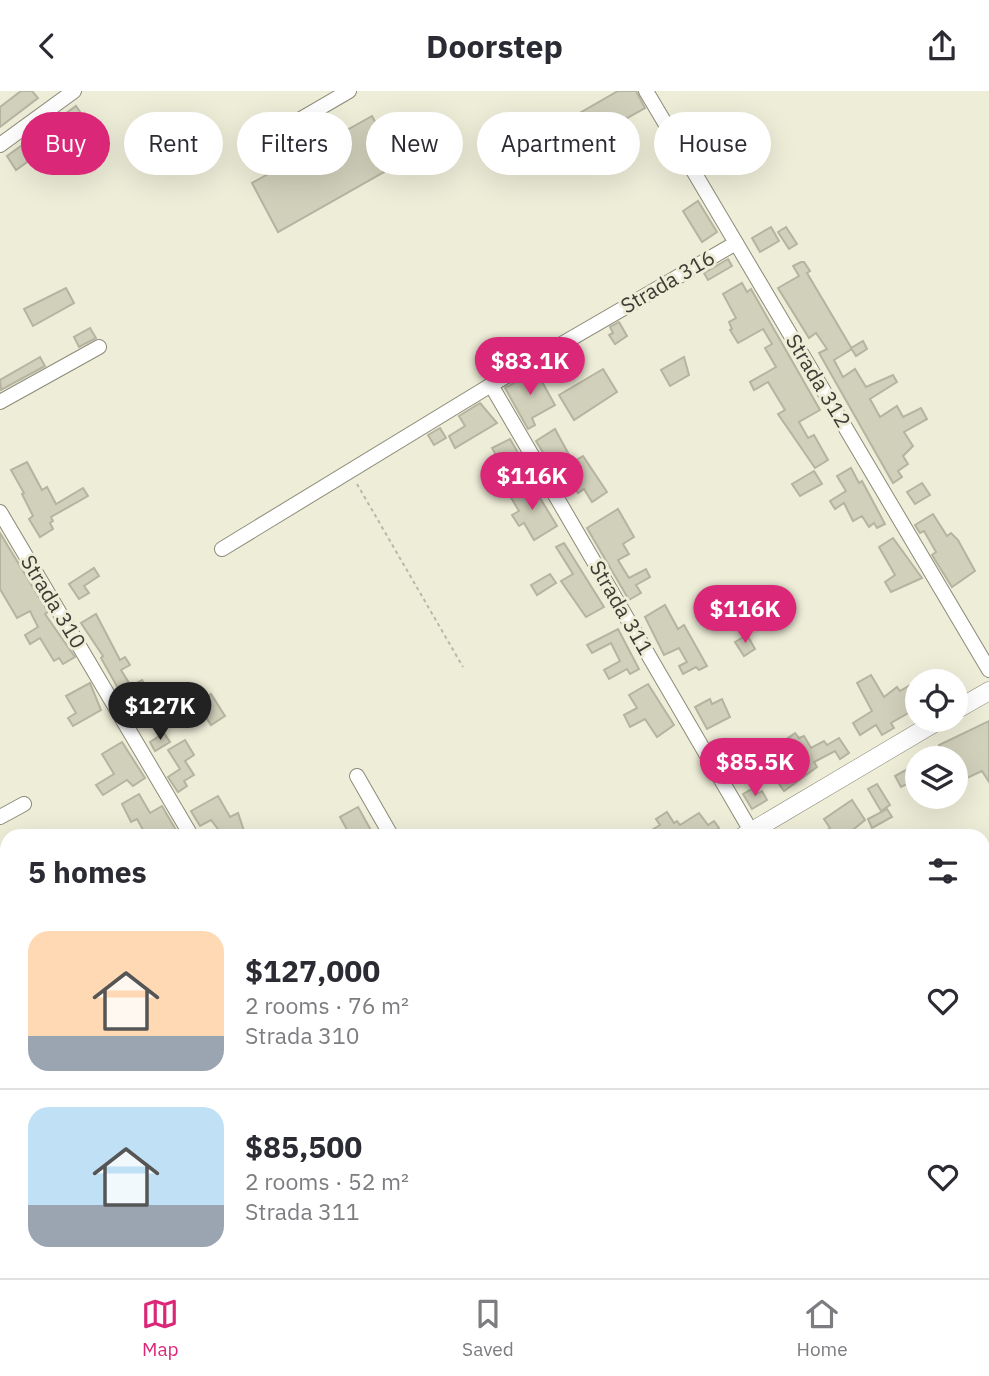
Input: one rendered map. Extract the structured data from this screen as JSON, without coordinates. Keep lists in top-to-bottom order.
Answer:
{
  "streets": {
    "street": [
      "Strada 316",
      "Strada 312",
      "Strada 310",
      "Strada 311"
    ]
  },
  "crossings": [
    ["Strada 316", "Strada 312"],
    ["Strada 316", "Strada 311"]
  ],
  "page": {
    "header": "Doorstep",
    "chip": [
      "Buy",
      "Rent",
      "Filters",
      "New",
      "Apartment",
      "House"
    ],
    "price": [
      "$83.1K",
      "$116K",
      "$116K",
      "$127K",
      "$85.5K"
    ],
    "heading": "5 homes",
    "list": [
      {
        "name": "$127,000",
        "note": "2 rooms · 76 m² · Strada 310"
      },
      {
        "name": "$85,500",
        "note": "2 rooms · 52 m² · Strada 311"
      }
    ],
    "tabs": ["Map", "Saved", "Home"]
  }
}
